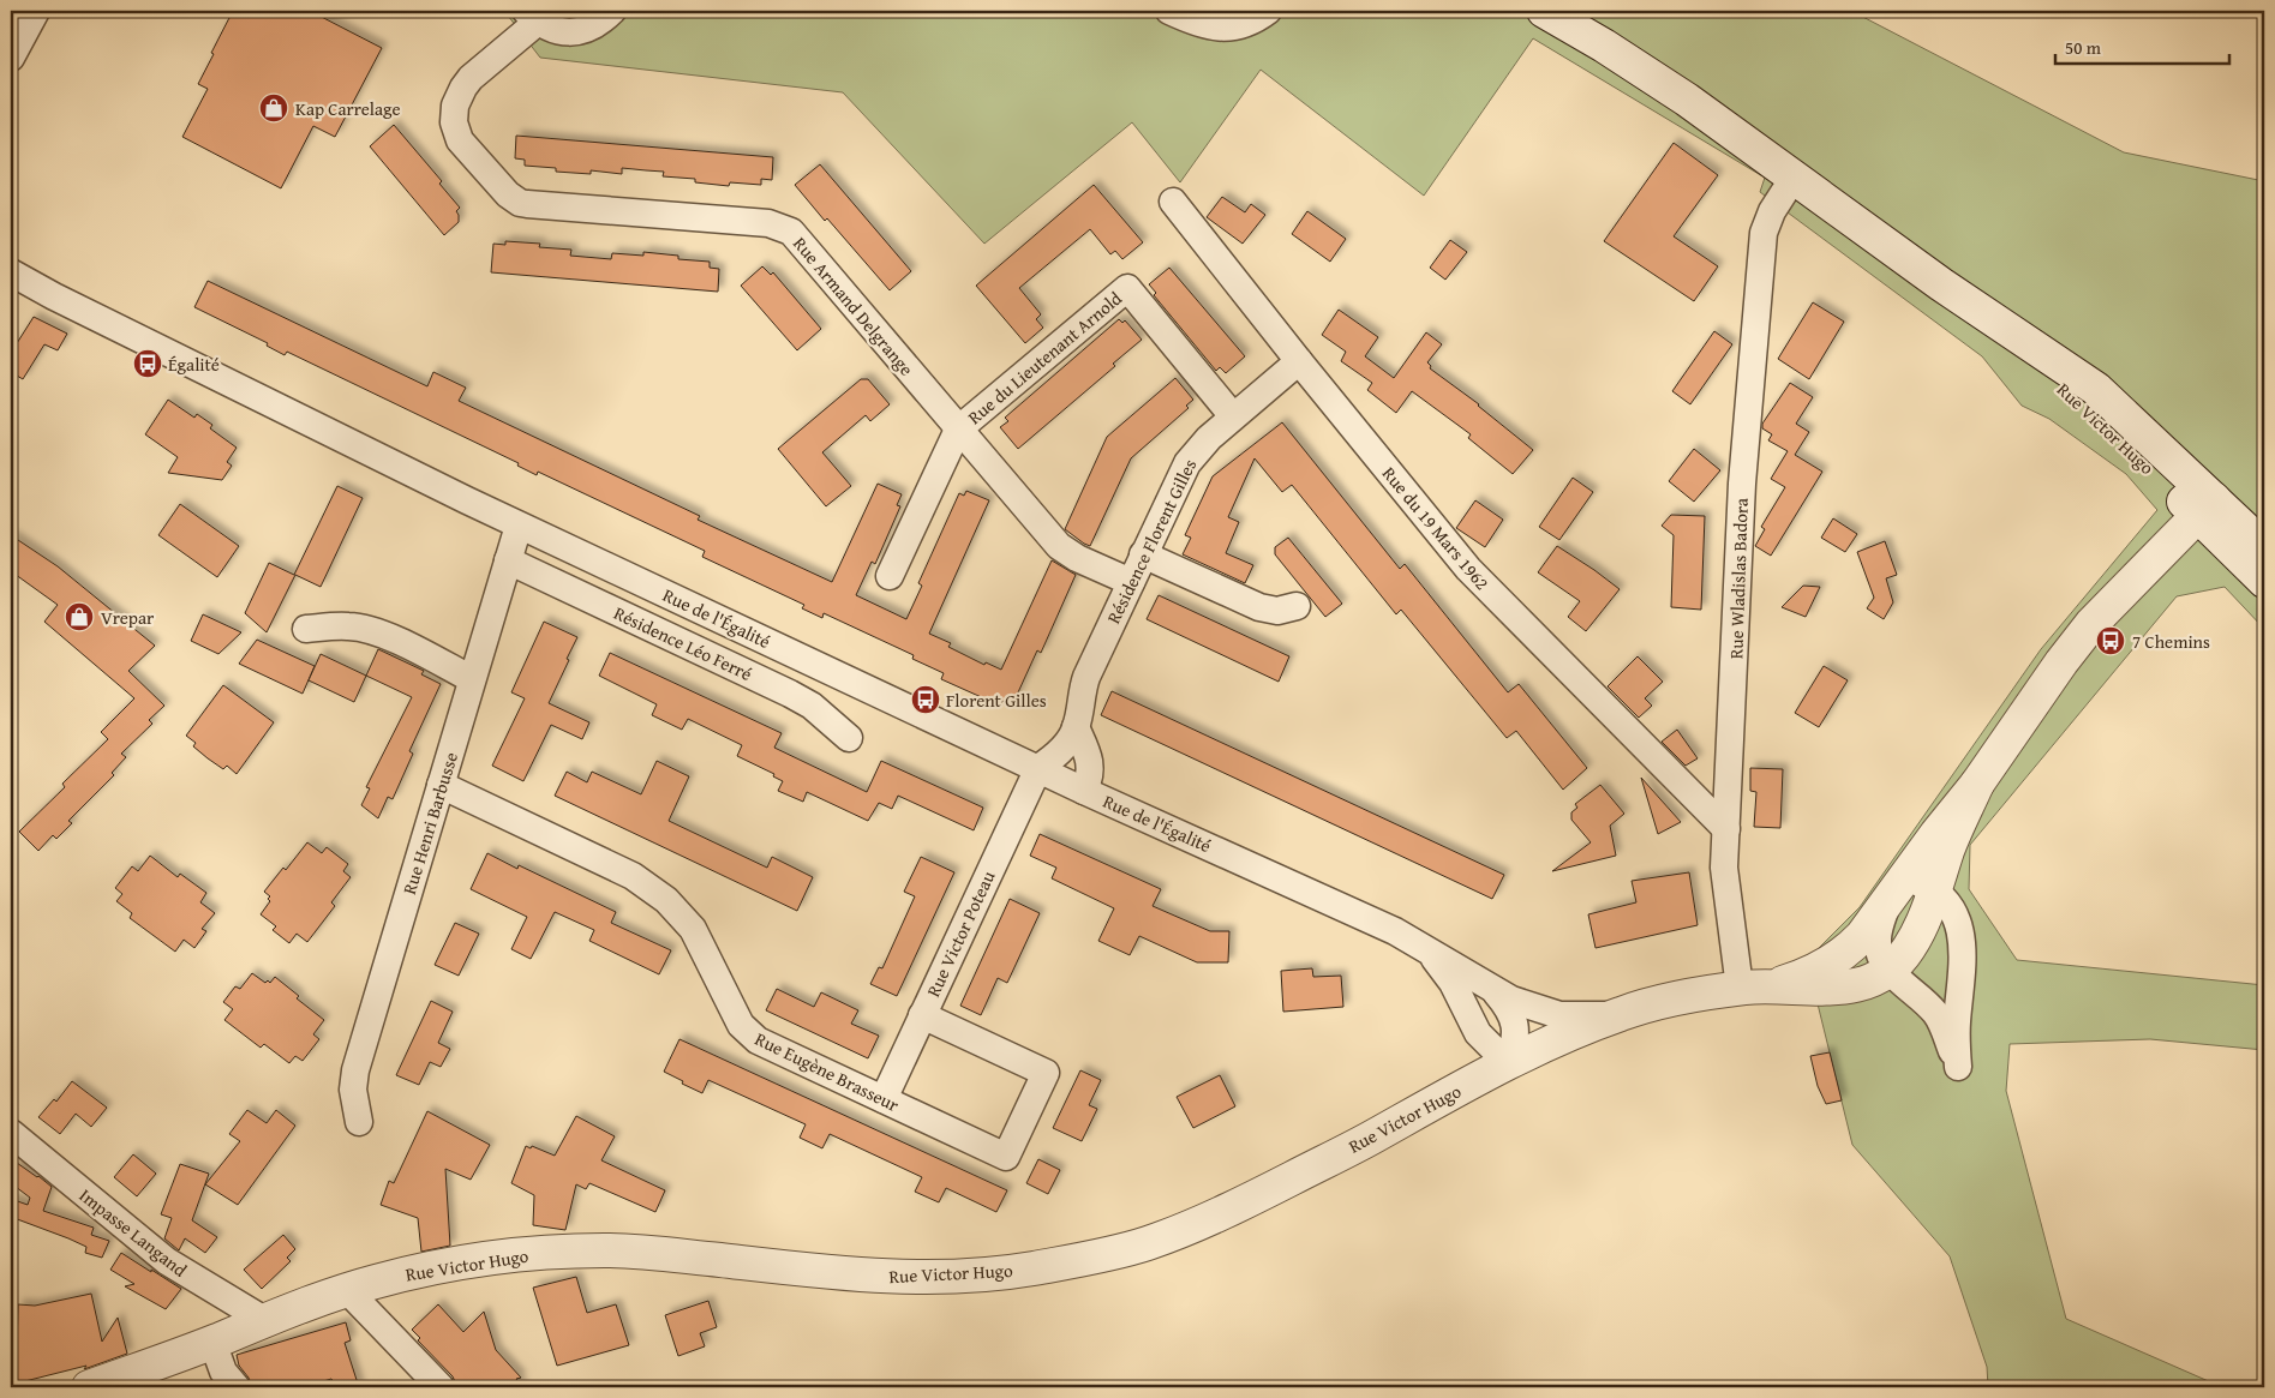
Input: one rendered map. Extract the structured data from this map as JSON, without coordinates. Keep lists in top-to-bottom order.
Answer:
{
  "streets": {
    "street": [
      "Rue Armand Delgrange",
      "Rue du Lieutenant Arnold",
      "Rue Victor Hugo",
      "Rue du 19 Mars 1962",
      "Résidence Florent Gilles",
      "Rue Wladislas Badora",
      "Rue de l'Égalité",
      "Résidence Léo Ferré",
      "Rue Henri Barbusse",
      "Rue Victor Poteau",
      "Rue Eugène Brasseur",
      "Impasse Langand"
    ]
  },
  "crossings": [
    ["Rue Armand Delgrange", "Rue du Lieutenant Arnold"],
    ["Rue Armand Delgrange", "Résidence Florent Gilles"],
    ["Rue du Lieutenant Arnold", "Résidence Florent Gilles"],
    ["Rue Victor Hugo", "Rue Wladislas Badora"],
    ["Rue Victor Hugo", "Rue de l'Égalité"],
    ["Rue Victor Hugo", "Impasse Langand"],
    ["Rue du 19 Mars 1962", "Résidence Florent Gilles"],
    ["Rue du 19 Mars 1962", "Rue Wladislas Badora"],
    ["Résidence Florent Gilles", "Rue de l'Égalité"],
    ["Résidence Florent Gilles", "Rue Victor Poteau"],
    ["Rue de l'Égalité", "Rue Henri Barbusse"],
    ["Rue de l'Égalité", "Rue Victor Poteau"],
    ["Résidence Léo Ferré", "Rue Henri Barbusse"],
    ["Rue Henri Barbusse", "Rue Eugène Brasseur"],
    ["Rue Victor Poteau", "Rue Eugène Brasseur"]
  ],
  "places": {
    "shop": ["Kap Carrelage", "Vrepar"],
    "bus stop": ["Égalité", "7 Chemins", "Florent Gilles"]
  },
  "scale_bar": "50 m"
}
